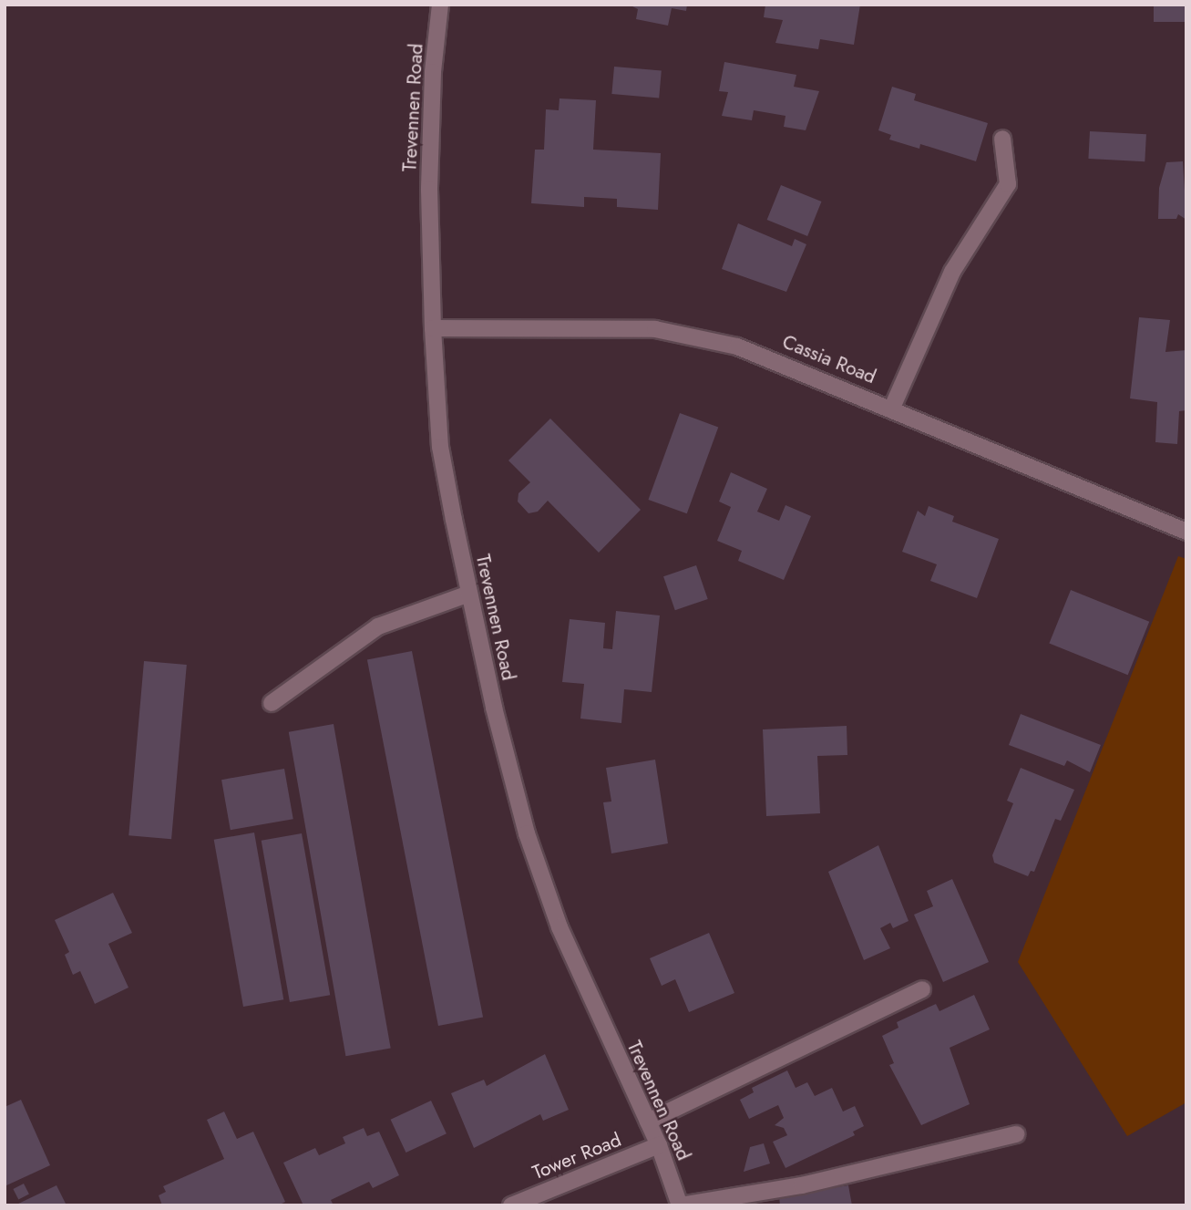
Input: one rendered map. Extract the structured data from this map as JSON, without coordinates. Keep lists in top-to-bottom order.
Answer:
{
  "streets": {
    "street": ["Trevennen Road", "Cassia Road", "Tower Road"]
  },
  "crossings": [
    ["Trevennen Road", "Cassia Road"],
    ["Trevennen Road", "Tower Road"]
  ]
}
